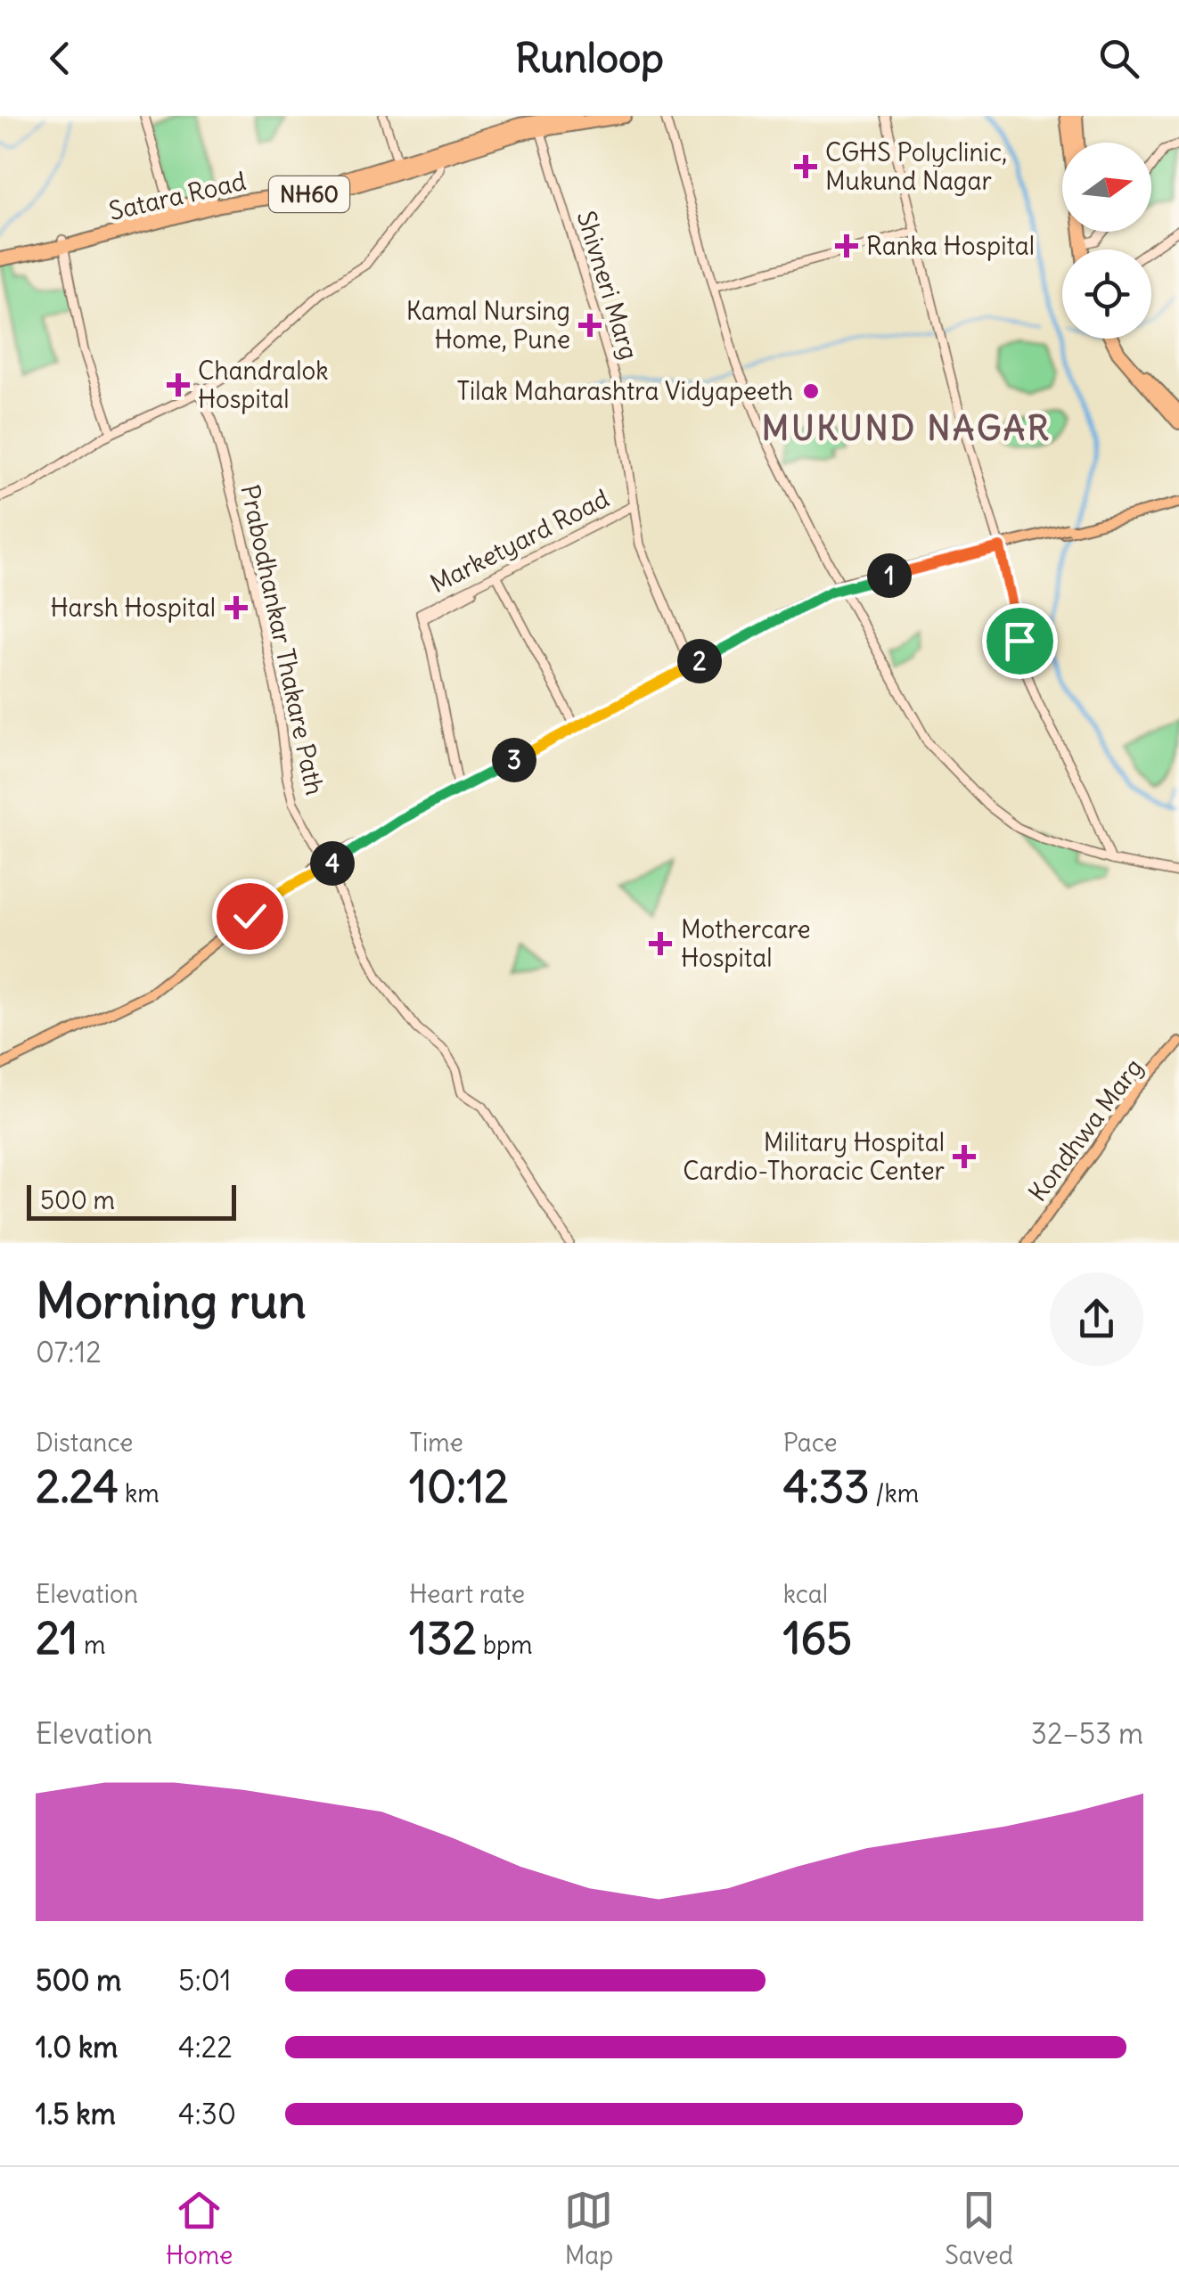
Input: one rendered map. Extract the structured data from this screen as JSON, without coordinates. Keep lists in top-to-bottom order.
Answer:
{
  "streets": {
    "highway": ["NH60", "Satara Road"],
    "main road": [
      "Shivneri Marg",
      "Marketyard Road",
      "Prabodhankar Thakare Path",
      "Kondhwa Marg"
    ]
  },
  "crossings": [
    ["Satara Road", "Shivneri Marg"],
    ["Shivneri Marg", "Marketyard Road"]
  ],
  "districts": ["MUKUND NAGAR"],
  "places": {
    "health": [
      "CGHS Polyclinic, Mukund Nagar",
      "Ranka Hospital",
      "Kamal Nursing Home, Pune",
      "Chandralok Hospital",
      "Harsh Hospital",
      "Mothercare Hospital",
      "Military Hospital Cardio-Thoracic Center"
    ],
    "other": ["Tilak Maharashtra Vidyapeeth"]
  },
  "scale_bar": "500 m",
  "north": "right",
  "page": {
    "header": "Runloop",
    "pins": [
      "1",
      "2",
      "3",
      "4"
    ],
    "scale": "500 m",
    "heading": ["Morning run", "07:12"],
    "stats": [
      ["Distance", "2.24 km"],
      ["Time", "10:12"],
      ["Pace", "4:33 /km"],
      ["Elevation", "21 m"],
      ["Heart rate", "132 bpm"],
      ["kcal", "165"]
    ],
    "chart": ["Elevation", "32–53 m"],
    "list": [
      {
        "name": "500 m",
        "note": "5:01"
      },
      {
        "name": "1.0 km",
        "note": "4:22"
      },
      {
        "name": "1.5 km",
        "note": "4:30"
      }
    ],
    "tabs": ["Home", "Map", "Saved"]
  }
}
